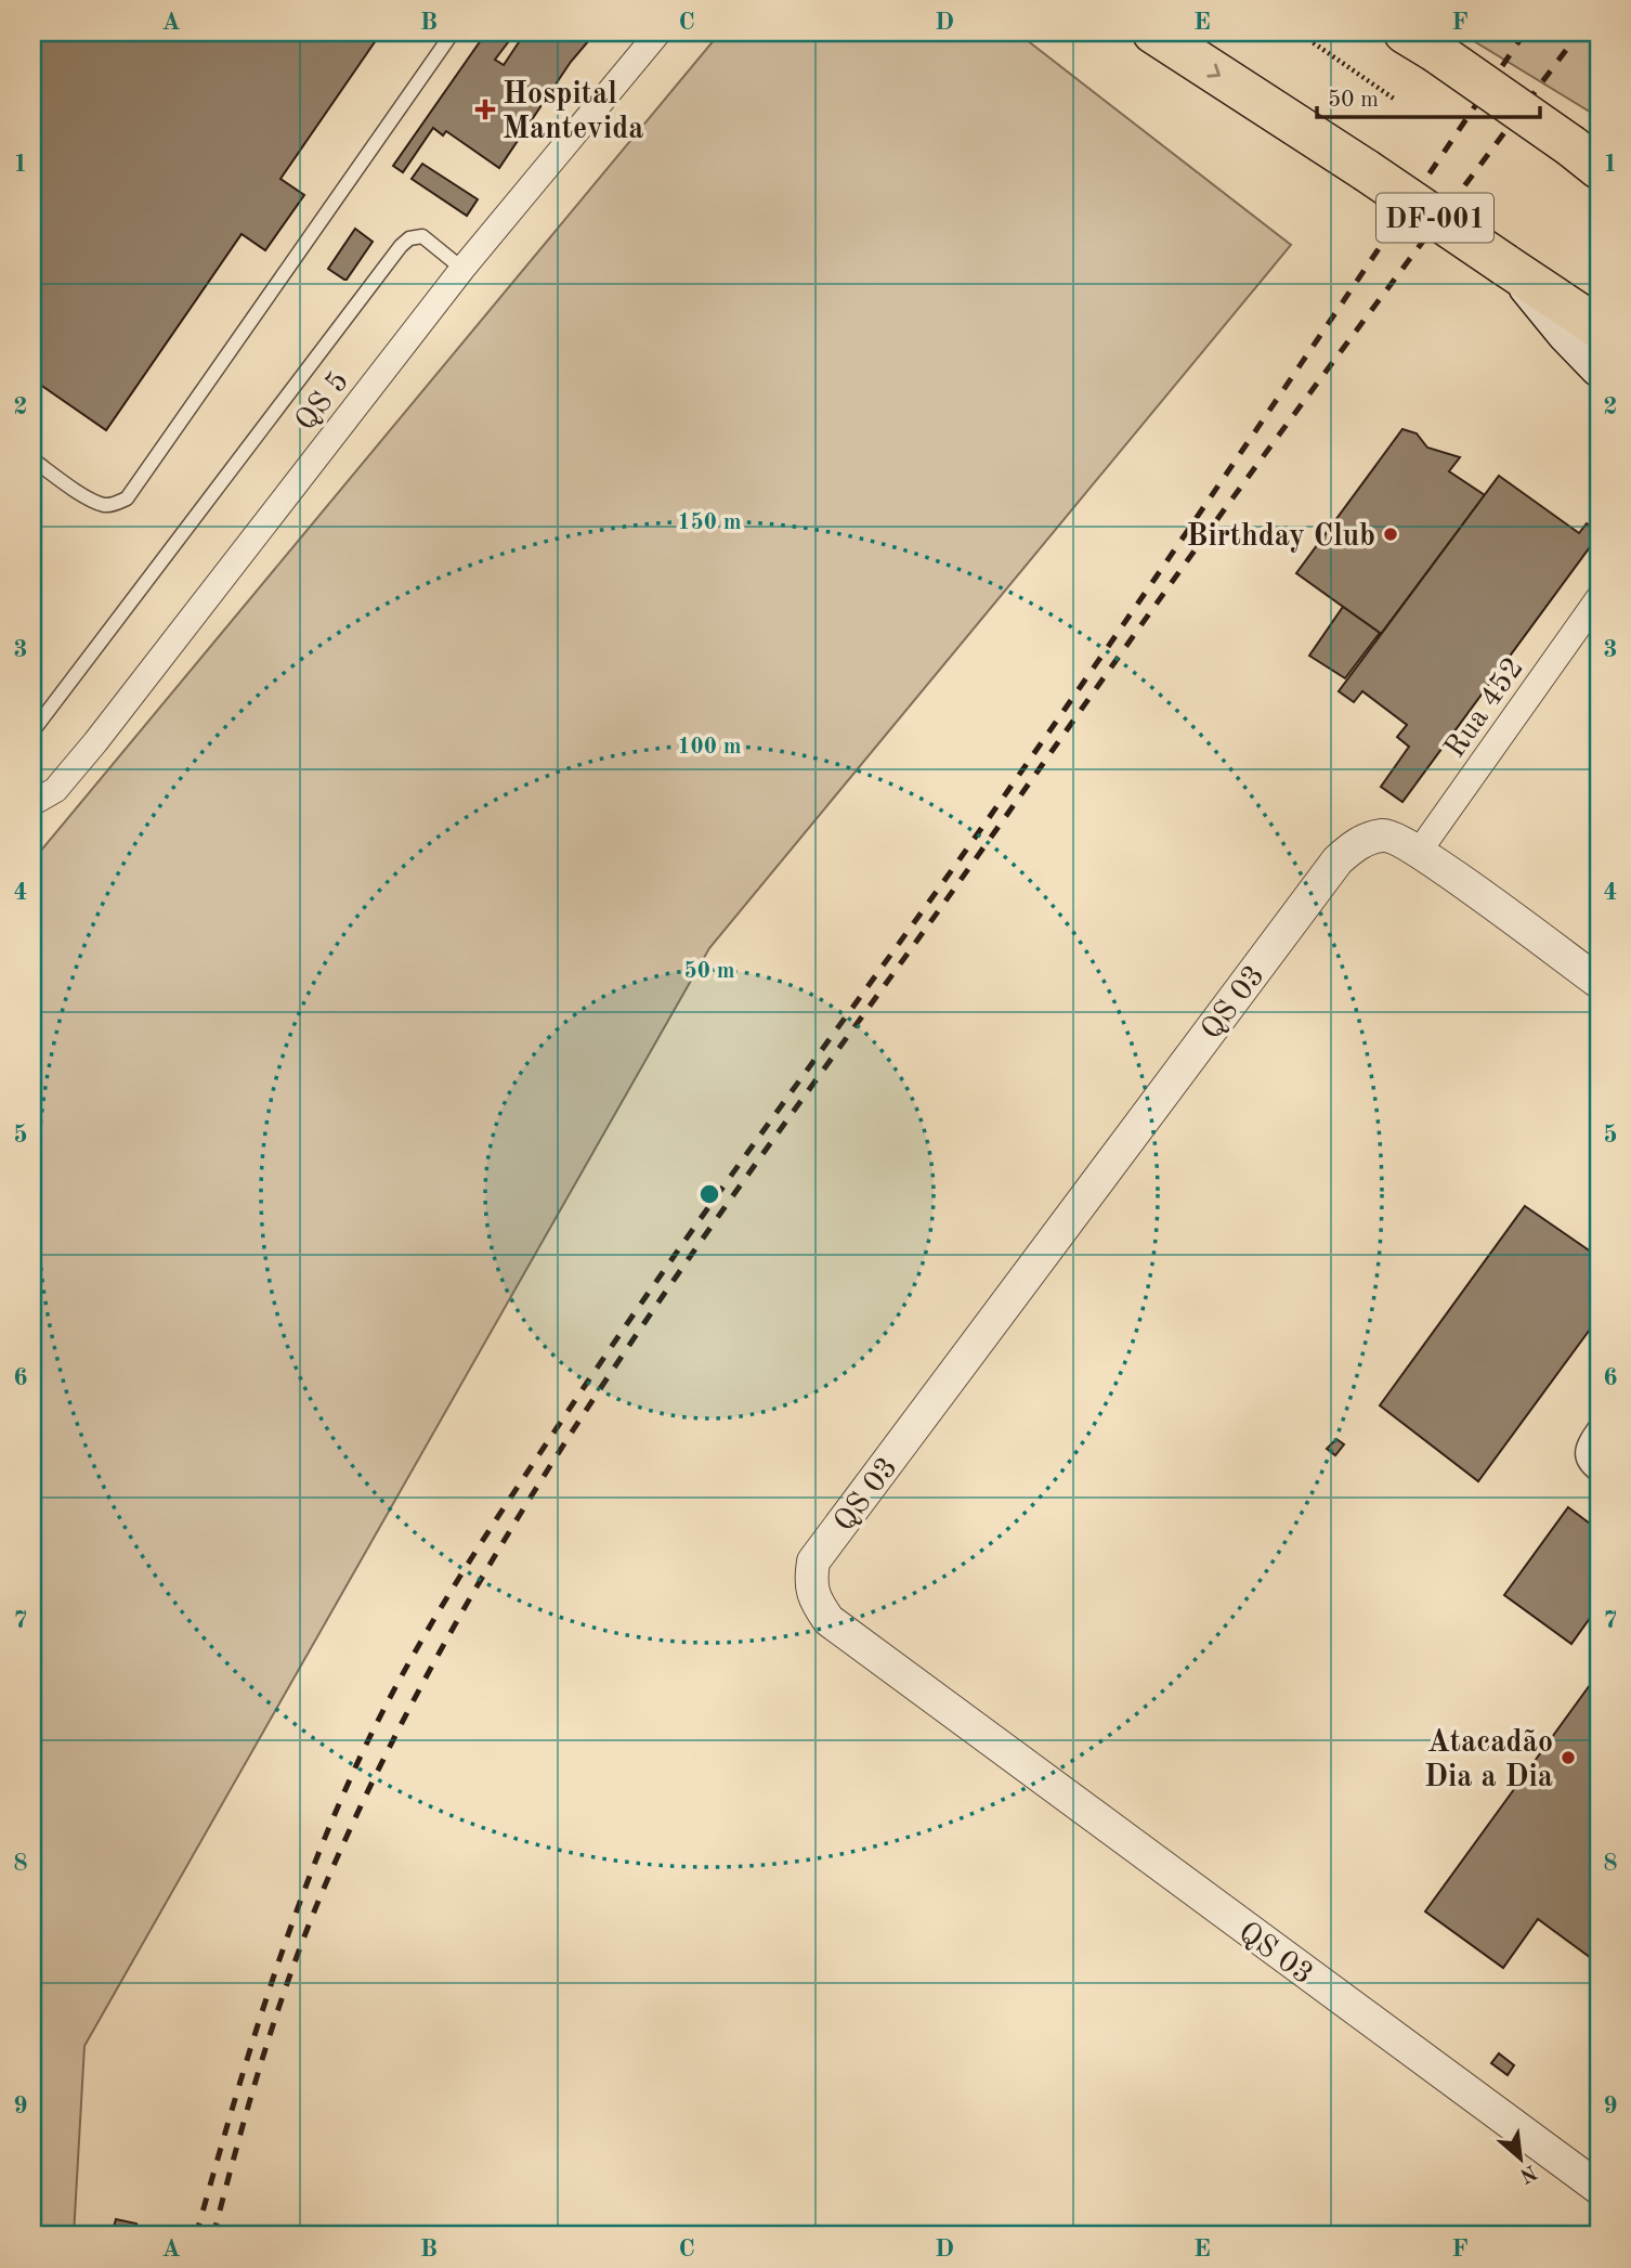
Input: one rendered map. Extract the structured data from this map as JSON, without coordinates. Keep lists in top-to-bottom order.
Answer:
{
  "streets": {
    "highway": ["DF-001"],
    "street": ["QS 5", "Rua 452", "QS 03"]
  },
  "crossings": [
    ["Rua 452", "QS 03"]
  ],
  "places": {
    "health": ["Hospital Mantevida"],
    "other": ["Birthday Club", "Atacadão Dia a Dia"]
  },
  "scale_bar": "50 m",
  "north": "bottom right",
  "grid": {
    "columns": [
      "A",
      "B",
      "C",
      "D",
      "E",
      "F"
    ],
    "rows": [
      "1",
      "2",
      "3",
      "4",
      "5",
      "6",
      "7",
      "8",
      "9"
    ]
  },
  "rings": ["150 m", "100 m", "50 m"]
}
